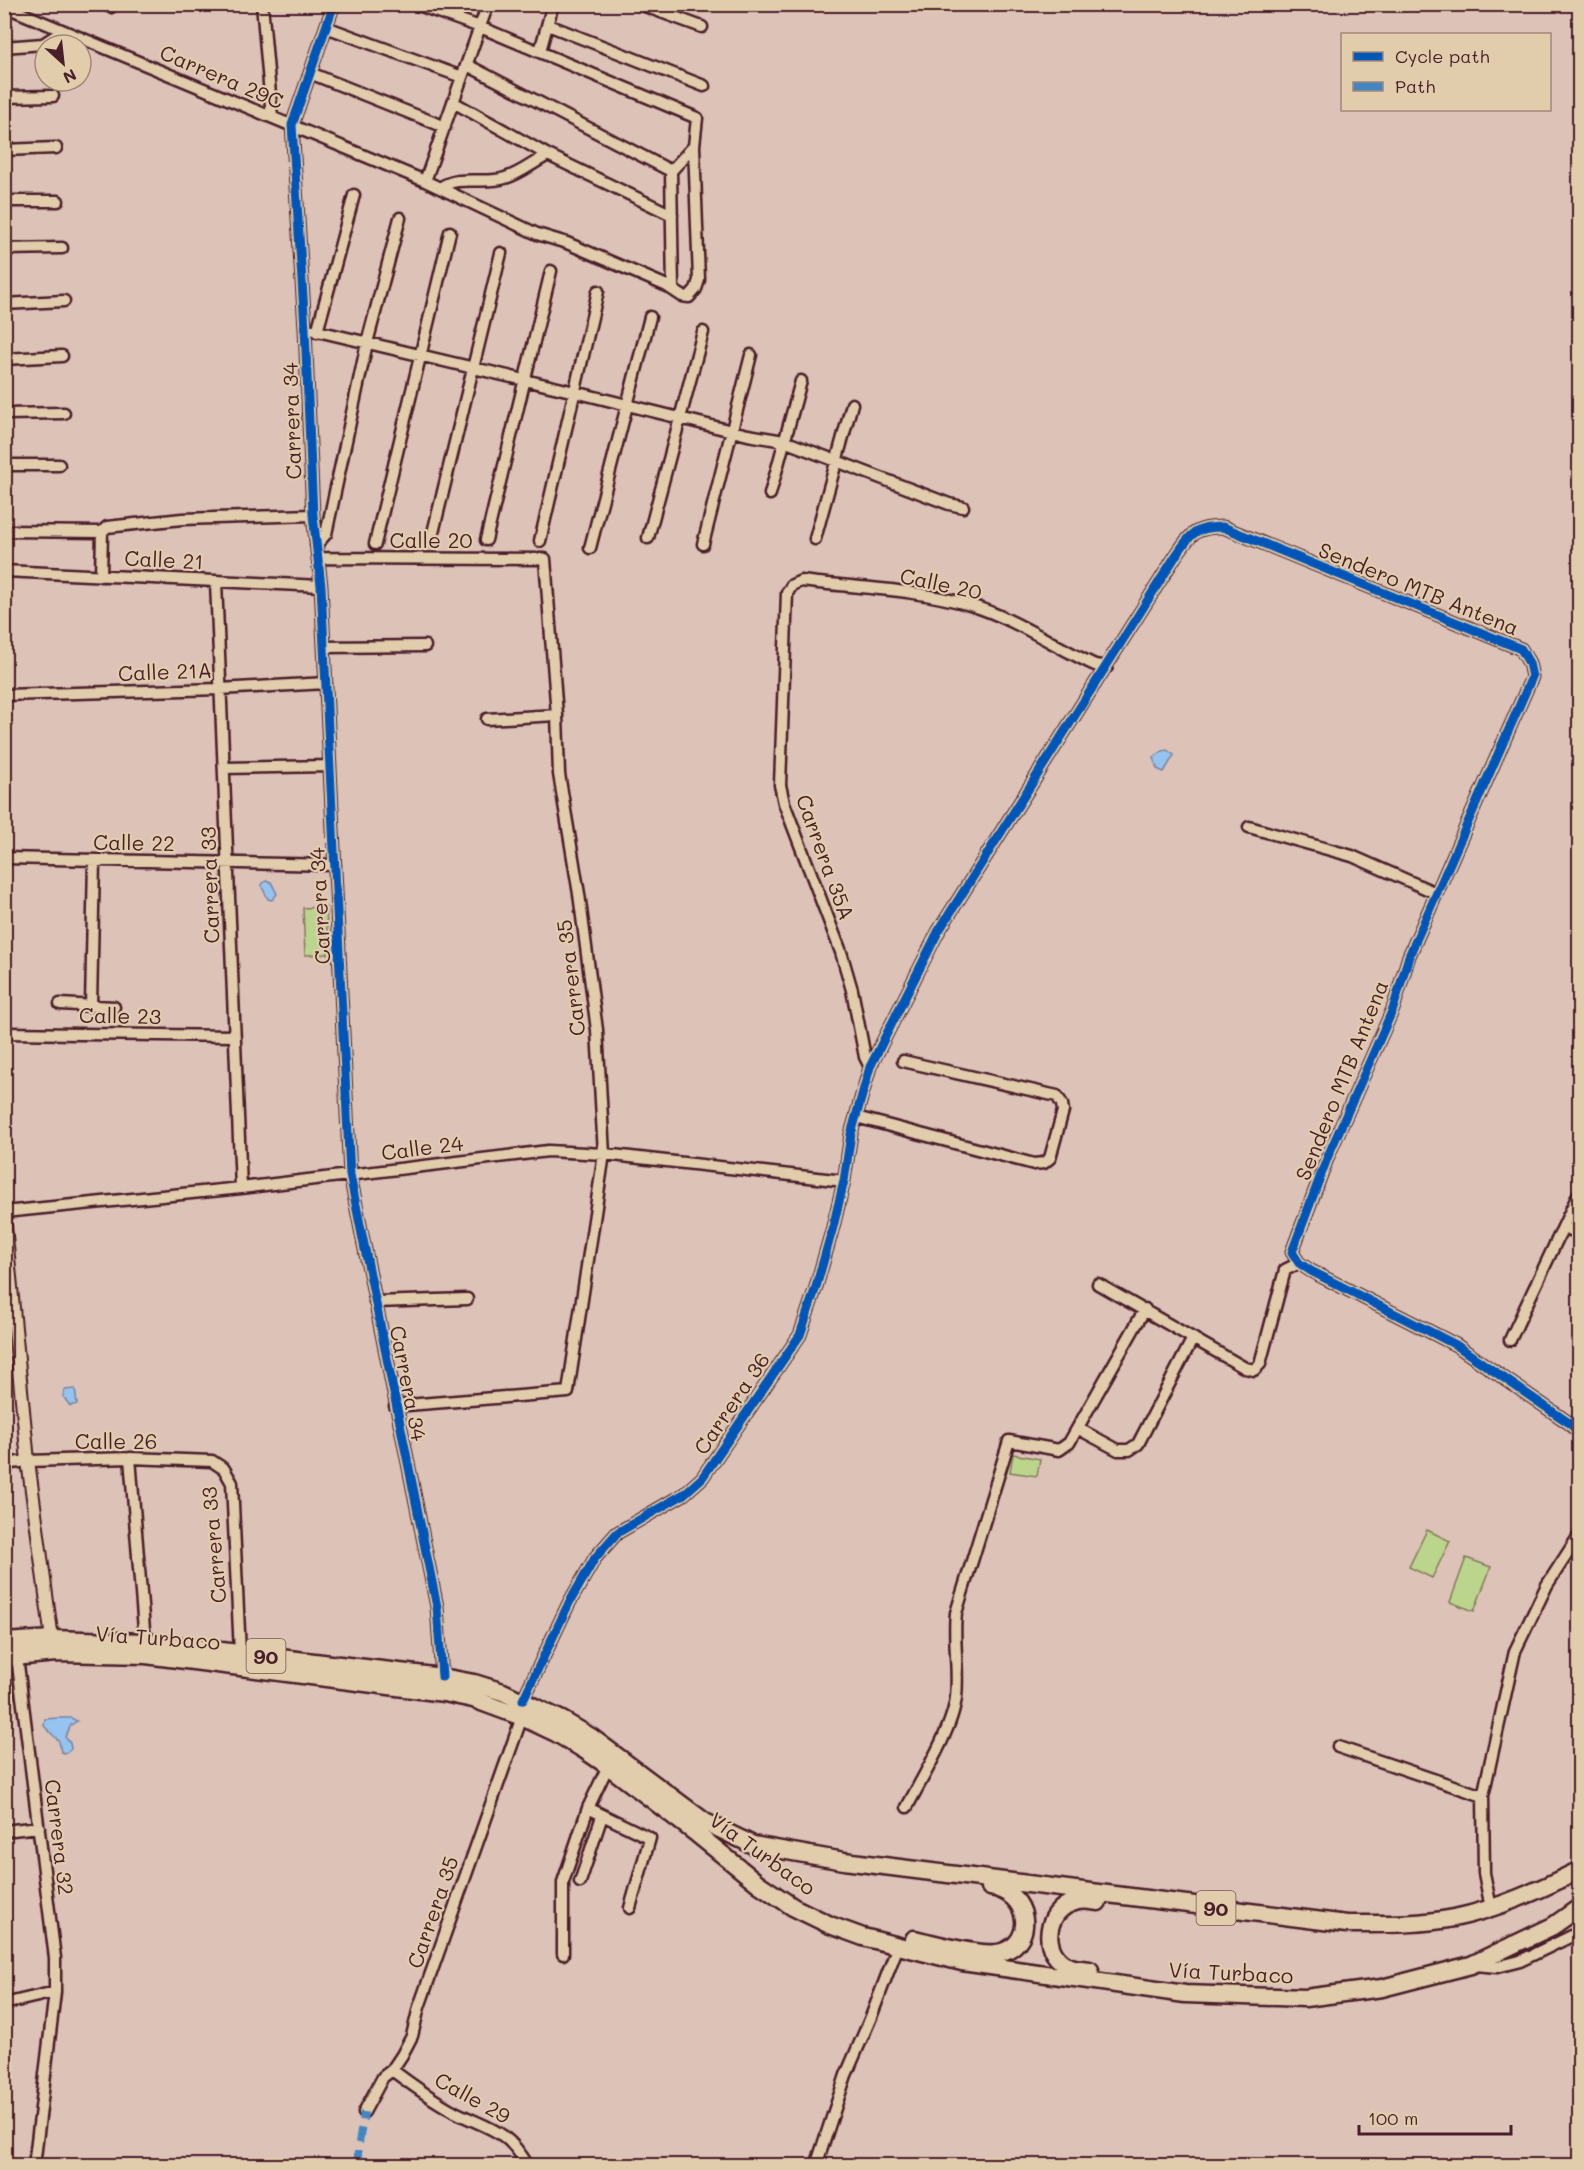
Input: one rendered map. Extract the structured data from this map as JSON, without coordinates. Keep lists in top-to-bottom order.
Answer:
{
  "streets": {
    "highway": ["Vía Turbaco", "90"],
    "street": [
      "Carrera 29C",
      "Carrera 34",
      "Calle 20",
      "Calle 21",
      "Sendero MTB Antena",
      "Calle 21A",
      "Calle 22",
      "Carrera 35A",
      "Carrera 33",
      "Carrera 35",
      "Calle 23",
      "Calle 24",
      "Carrera 36",
      "Calle 26",
      "Carrera 32",
      "Calle 29"
    ]
  },
  "crossings": [
    ["Carrera 29C", "Carrera 34"],
    ["Carrera 34", "Calle 20"],
    ["Carrera 34", "Calle 21"],
    ["Carrera 34", "Calle 21A"],
    ["Carrera 34", "Calle 22"],
    ["Carrera 34", "Carrera 35"],
    ["Carrera 34", "Calle 24"],
    ["Carrera 34", "Vía Turbaco"],
    ["Calle 20", "Sendero MTB Antena"],
    ["Calle 20", "Carrera 35A"],
    ["Calle 20", "Carrera 35"],
    ["Calle 21", "Carrera 33"],
    ["Sendero MTB Antena", "Carrera 35A"],
    ["Sendero MTB Antena", "Carrera 36"],
    ["Calle 21A", "Carrera 33"],
    ["Calle 22", "Carrera 33"],
    ["Carrera 35A", "Carrera 36"],
    ["Carrera 33", "Calle 23"],
    ["Carrera 33", "Calle 24"],
    ["Carrera 33", "Calle 26"],
    ["Carrera 33", "Vía Turbaco"],
    ["Carrera 35", "Calle 24"],
    ["Carrera 35", "Carrera 36"],
    ["Carrera 35", "Vía Turbaco"],
    ["Carrera 35", "Calle 29"],
    ["Calle 24", "Carrera 36"],
    ["Carrera 36", "Vía Turbaco"],
    ["Vía Turbaco", "Carrera 32"]
  ],
  "legend": ["Cycle path", "Path"],
  "scale_bar": "100 m",
  "north": "bottom right"
}
